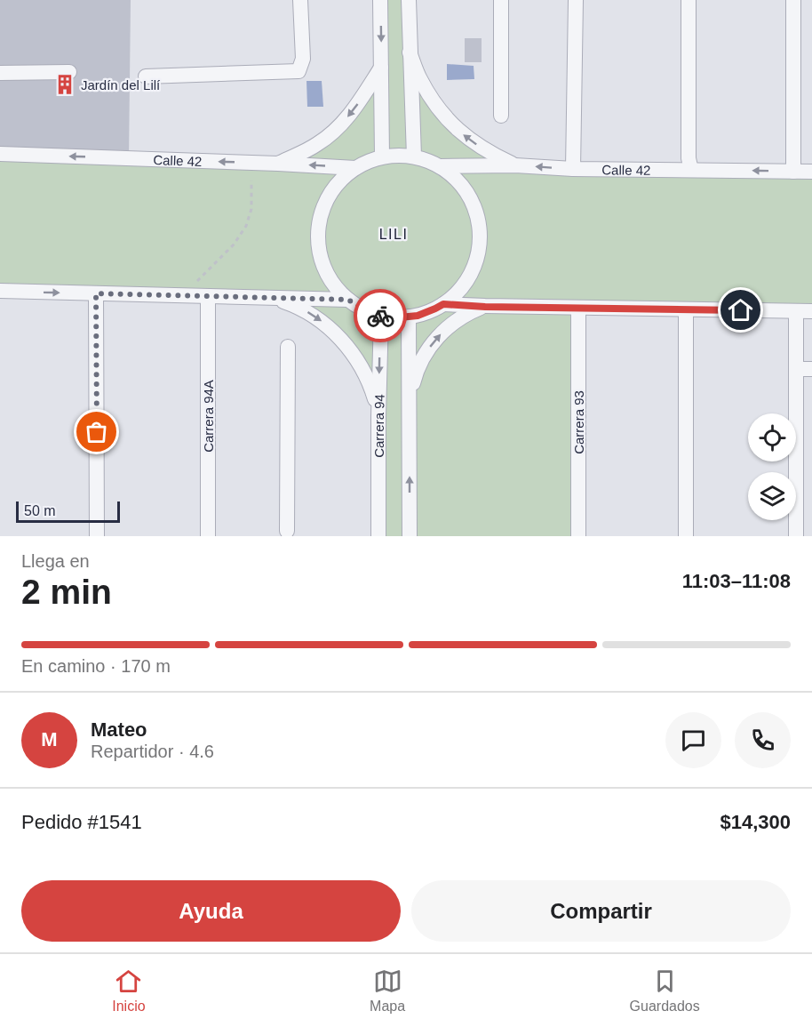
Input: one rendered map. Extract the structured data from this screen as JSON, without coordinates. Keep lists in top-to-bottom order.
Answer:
{
  "streets": {
    "street": [
      "Calle 42",
      "Carrera 94A",
      "Carrera 93",
      "Carrera 94"
    ]
  },
  "crossings": [
    ["Calle 42", "Carrera 94"]
  ],
  "one_way": ["Calle 42"],
  "districts": ["LILI"],
  "places": {
    "building": ["Jardín del Lilí"]
  },
  "scale_bar": "50 m",
  "page": {
    "scale": "50 m",
    "heading": ["2 min", "Llega en", "11:03–11:08"],
    "panel": [
      "Mateo",
      "Repartidor · 4.6",
      "Pedido #1541",
      "$14,300"
    ],
    "bar": "En camino · 170 m",
    "round": "M",
    "buttons": ["Ayuda", "Compartir"],
    "tabs": ["Inicio", "Mapa", "Guardados"]
  }
}
